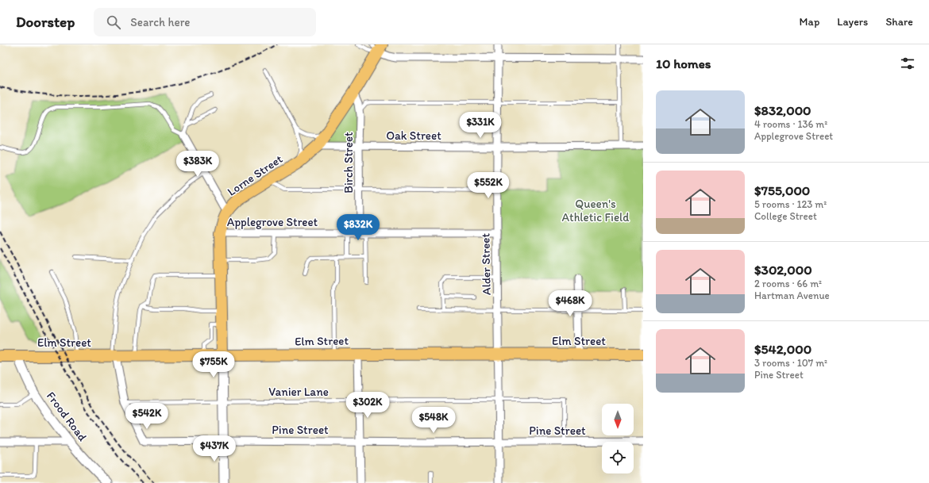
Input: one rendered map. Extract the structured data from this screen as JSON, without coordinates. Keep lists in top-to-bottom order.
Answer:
{
  "streets": {
    "main road": ["Lorne Street", "Elm Street"],
    "street": [
      "Oak Street",
      "Birch Street",
      "Applegrove Street",
      "Alder Street",
      "Frood Road",
      "Pine Street"
    ],
    "lane": ["Vanier Lane"]
  },
  "crossings": [
    ["Oak Street", "Birch Street"],
    ["Oak Street", "Lorne Street"],
    ["Oak Street", "Alder Street"],
    ["Birch Street", "Lorne Street"],
    ["Birch Street", "Applegrove Street"],
    ["Lorne Street", "Applegrove Street"],
    ["Lorne Street", "Elm Street"],
    ["Applegrove Street", "Alder Street"],
    ["Alder Street", "Elm Street"],
    ["Alder Street", "Vanier Lane"],
    ["Alder Street", "Pine Street"],
    ["Elm Street", "Frood Road"],
    ["Elm Street", "Pine Street"],
    ["Vanier Lane", "Pine Street"]
  ],
  "parks": ["Queen's Athletic Field"],
  "north": "bottom",
  "page": {
    "header": "Doorstep",
    "search": "Search here",
    "nav": ["Map", "Layers", "Share"],
    "heading": "10 homes",
    "list": [
      {
        "name": "$832,000",
        "note": "4 rooms · 136 m² · Applegrove Street"
      },
      {
        "name": "$755,000",
        "note": "5 rooms · 123 m² · College Street"
      },
      {
        "name": "$302,000",
        "note": "2 rooms · 66 m² · Hartman Avenue"
      },
      {
        "name": "$542,000",
        "note": "3 rooms · 107 m² · Pine Street"
      }
    ],
    "price": [
      "$331K",
      "$383K",
      "$552K",
      "$832K",
      "$468K",
      "$755K",
      "$302K",
      "$542K",
      "$548K",
      "$437K"
    ]
  }
}
